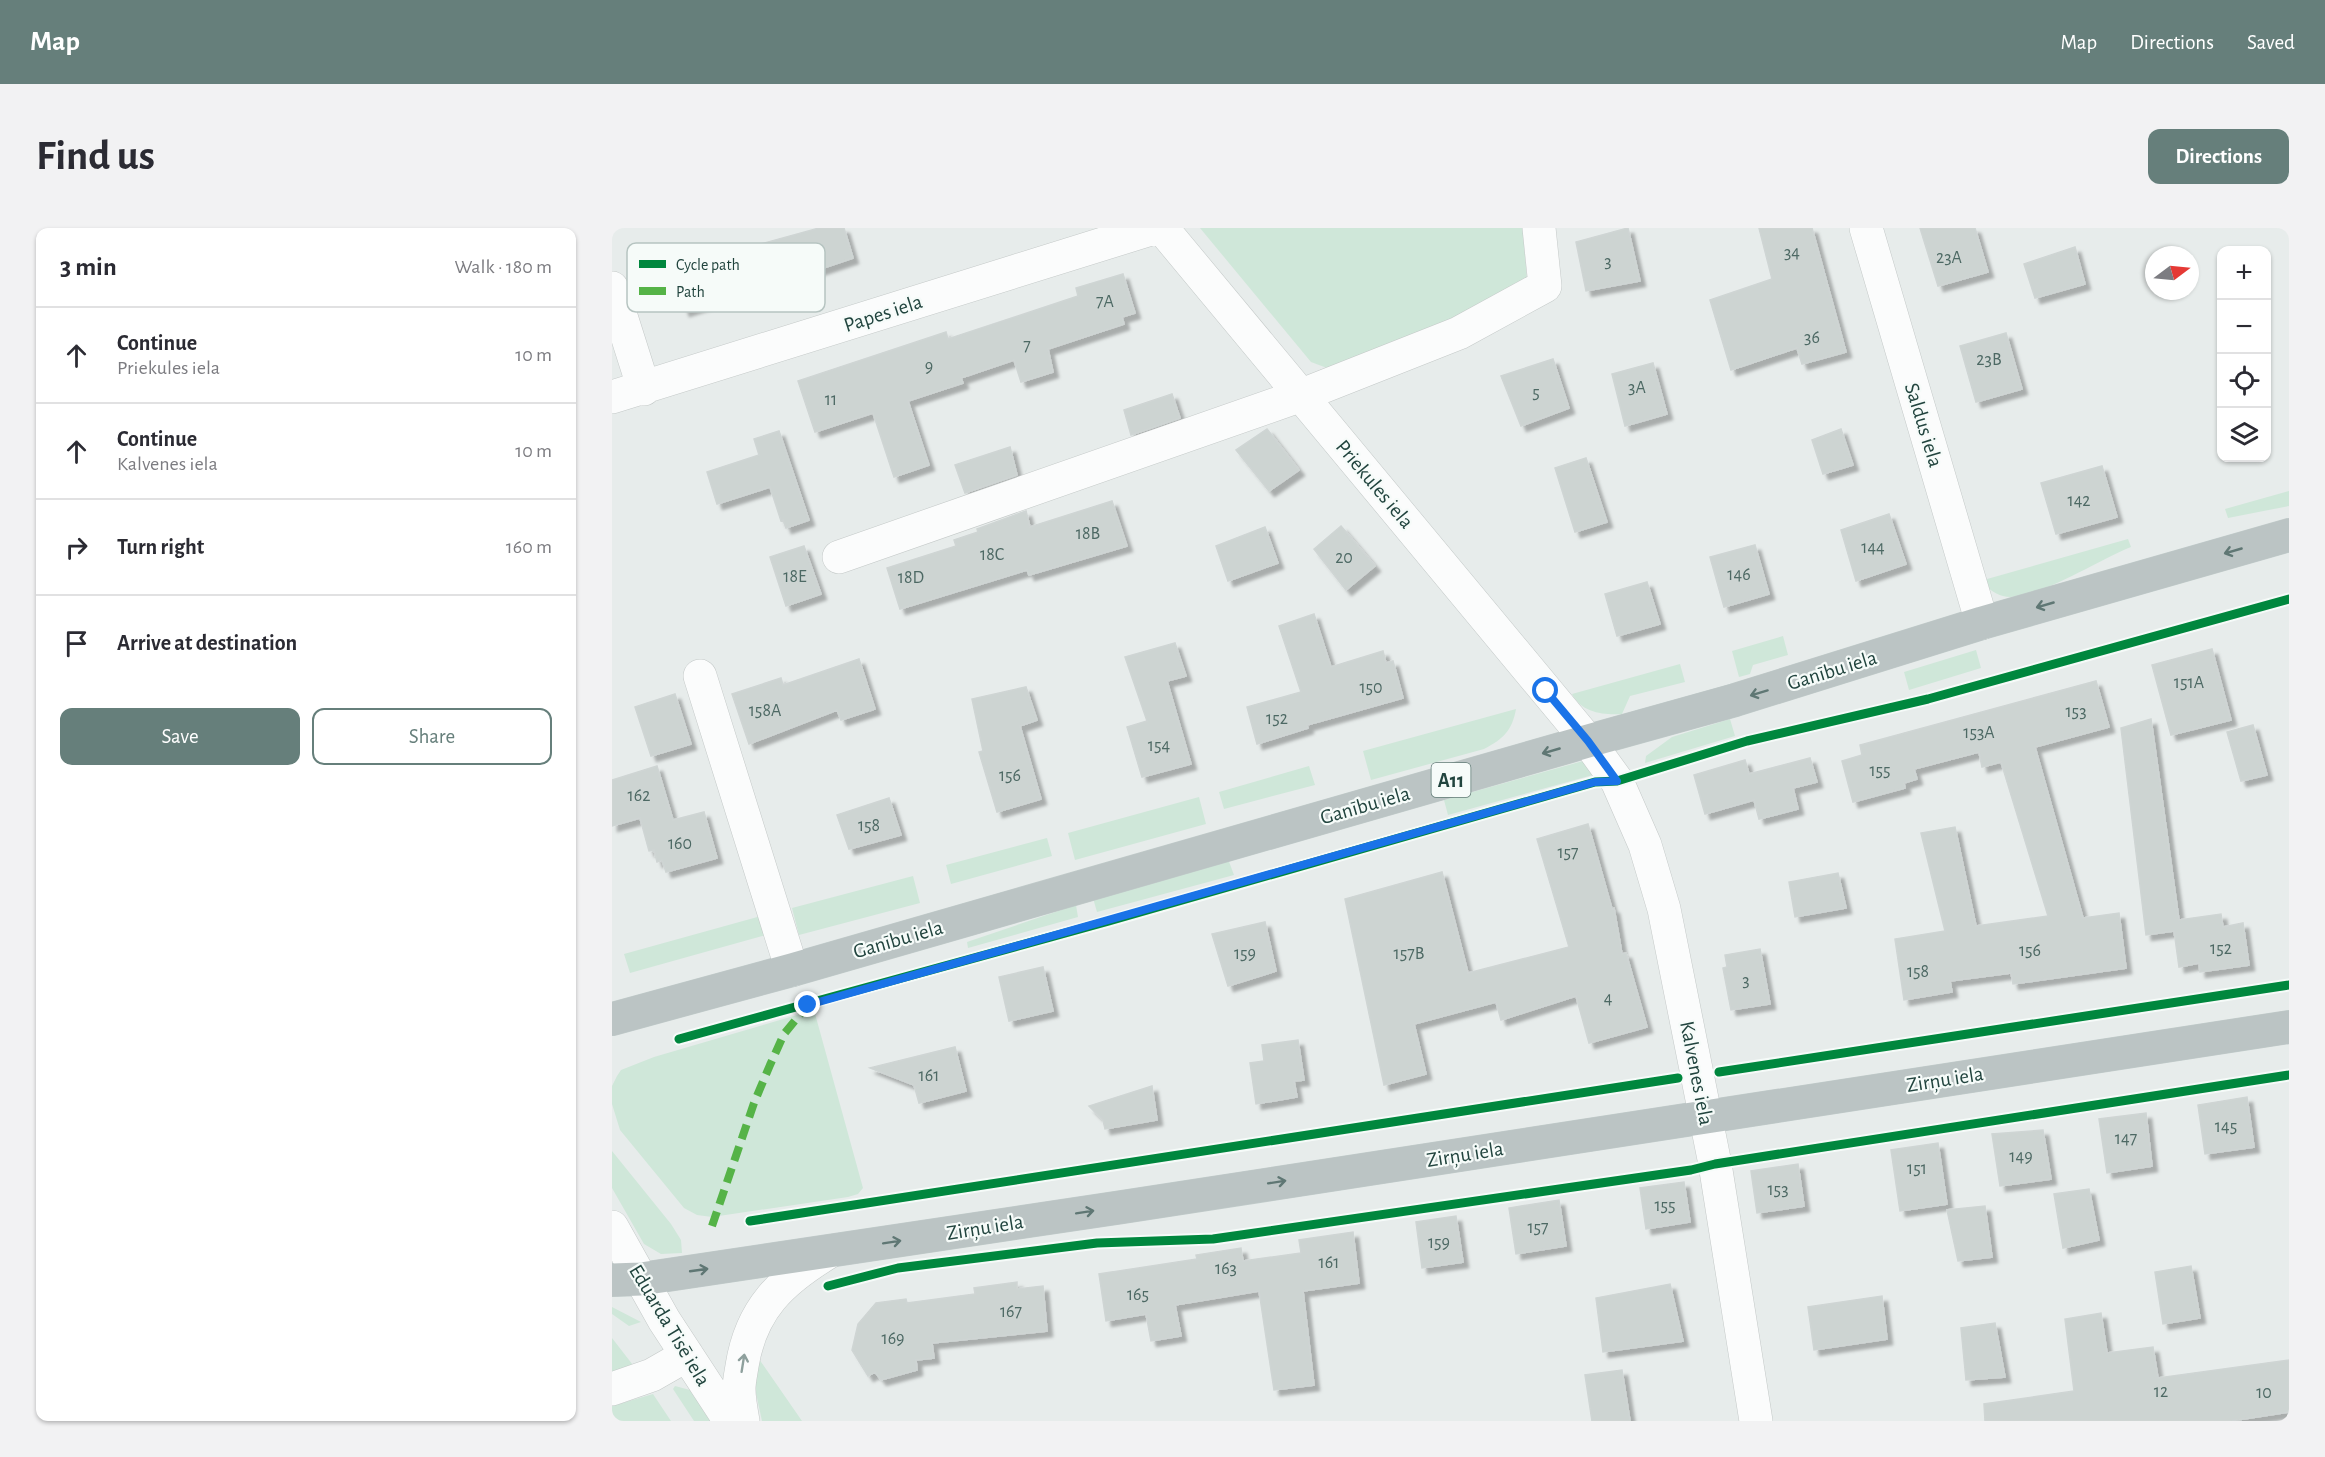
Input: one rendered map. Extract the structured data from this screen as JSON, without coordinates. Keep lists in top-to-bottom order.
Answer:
{
  "streets": {
    "highway": ["Ganību iela", "A11", "Zirņu iela"],
    "street": [
      "Papes iela",
      "Saldus iela",
      "Priekules iela",
      "Kalvenes iela",
      "Eduarda Tisē iela"
    ]
  },
  "crossings": [
    ["Saldus iela", "Ganību iela"],
    ["Priekules iela", "Ganību iela"],
    ["Priekules iela", "Kalvenes iela"],
    ["Ganību iela", "Kalvenes iela"],
    ["Kalvenes iela", "Zirņu iela"],
    ["Zirņu iela", "Eduarda Tisē iela"]
  ],
  "one_way": ["Ganību iela", "Zirņu iela"],
  "house_numbers": [
    "34",
    "23A",
    "3",
    "7A",
    "36",
    "7",
    "23B",
    "9",
    "3A",
    "5",
    "11",
    "142",
    "18B",
    "144",
    "18C",
    "20",
    "146",
    "18E",
    "18D",
    "151A",
    "150",
    "158A",
    "153",
    "152",
    "153A",
    "154",
    "155",
    "156",
    "162",
    "158",
    "160",
    "157",
    "152",
    "156",
    "159",
    "157B",
    "158",
    "3",
    "4",
    "161",
    "145",
    "147",
    "149",
    "151",
    "153",
    "155",
    "157",
    "159",
    "161",
    "163",
    "165",
    "167",
    "169",
    "12",
    "10"
  ],
  "legend": ["Cycle path", "Path"],
  "north": "right",
  "page": {
    "header": "Map",
    "nav": ["Map", "Directions", "Saved"],
    "buttons": [
      "Directions",
      ["Save", "Share"]
    ],
    "title": "Find us",
    "heading": ["3 min", "Walk · 180 m"],
    "map_buttons": ["+", "−"],
    "list": [
      ["Continue", "Priekules iela", "10 m"],
      ["Continue", "Kalvenes iela", "10 m"],
      ["Turn right", "160 m"],
      "Arrive at destination"
    ]
  }
}
